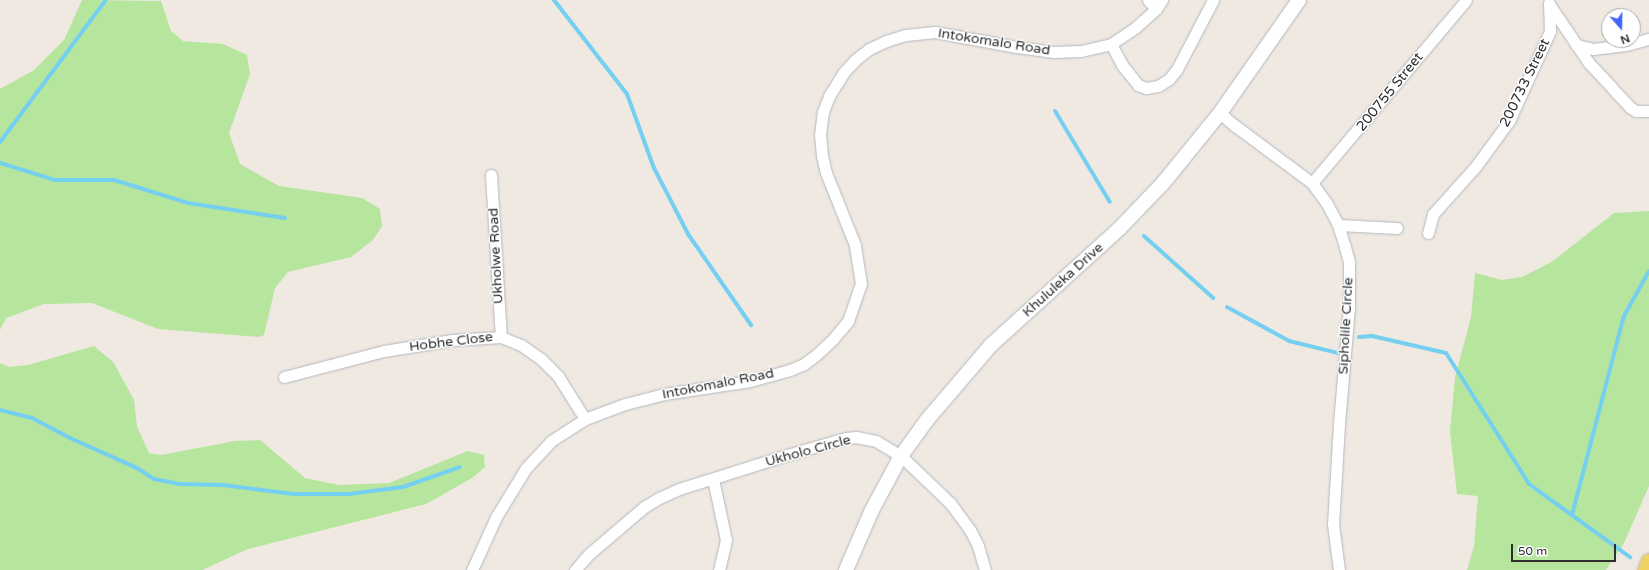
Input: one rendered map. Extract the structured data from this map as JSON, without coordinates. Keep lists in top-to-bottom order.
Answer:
{
  "streets": {
    "street": [
      "Intokomalo Road",
      "200733 Street",
      "200755 Street",
      "Ukholwe Road",
      "Khululeka Drive",
      "Sipholile Circle",
      "Hobhe Close",
      "Ukholo Circle"
    ]
  },
  "crossings": [
    ["Intokomalo Road", "Hobhe Close"],
    ["200755 Street", "Sipholile Circle"],
    ["Ukholwe Road", "Hobhe Close"],
    ["Khululeka Drive", "Sipholile Circle"],
    ["Khululeka Drive", "Ukholo Circle"]
  ],
  "scale_bar": "50 m",
  "north": "bottom"
}
